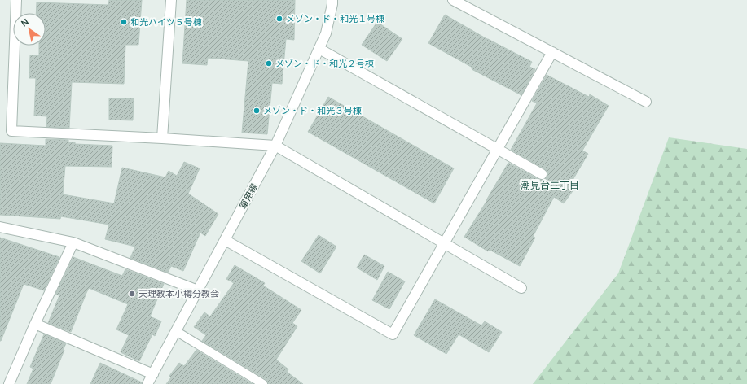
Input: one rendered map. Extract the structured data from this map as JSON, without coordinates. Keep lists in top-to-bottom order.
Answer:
{
  "streets": {
    "street": ["軍用線"]
  },
  "districts": ["潮見台二丁目"],
  "places": [
    "メゾン・ド・和光１号棟",
    "和光ハイツ５号棟",
    "メゾン・ド・和光２号棟",
    "メゾン・ド・和光３号棟",
    "天理教本小樽分教会"
  ],
  "north": "top left"
}
